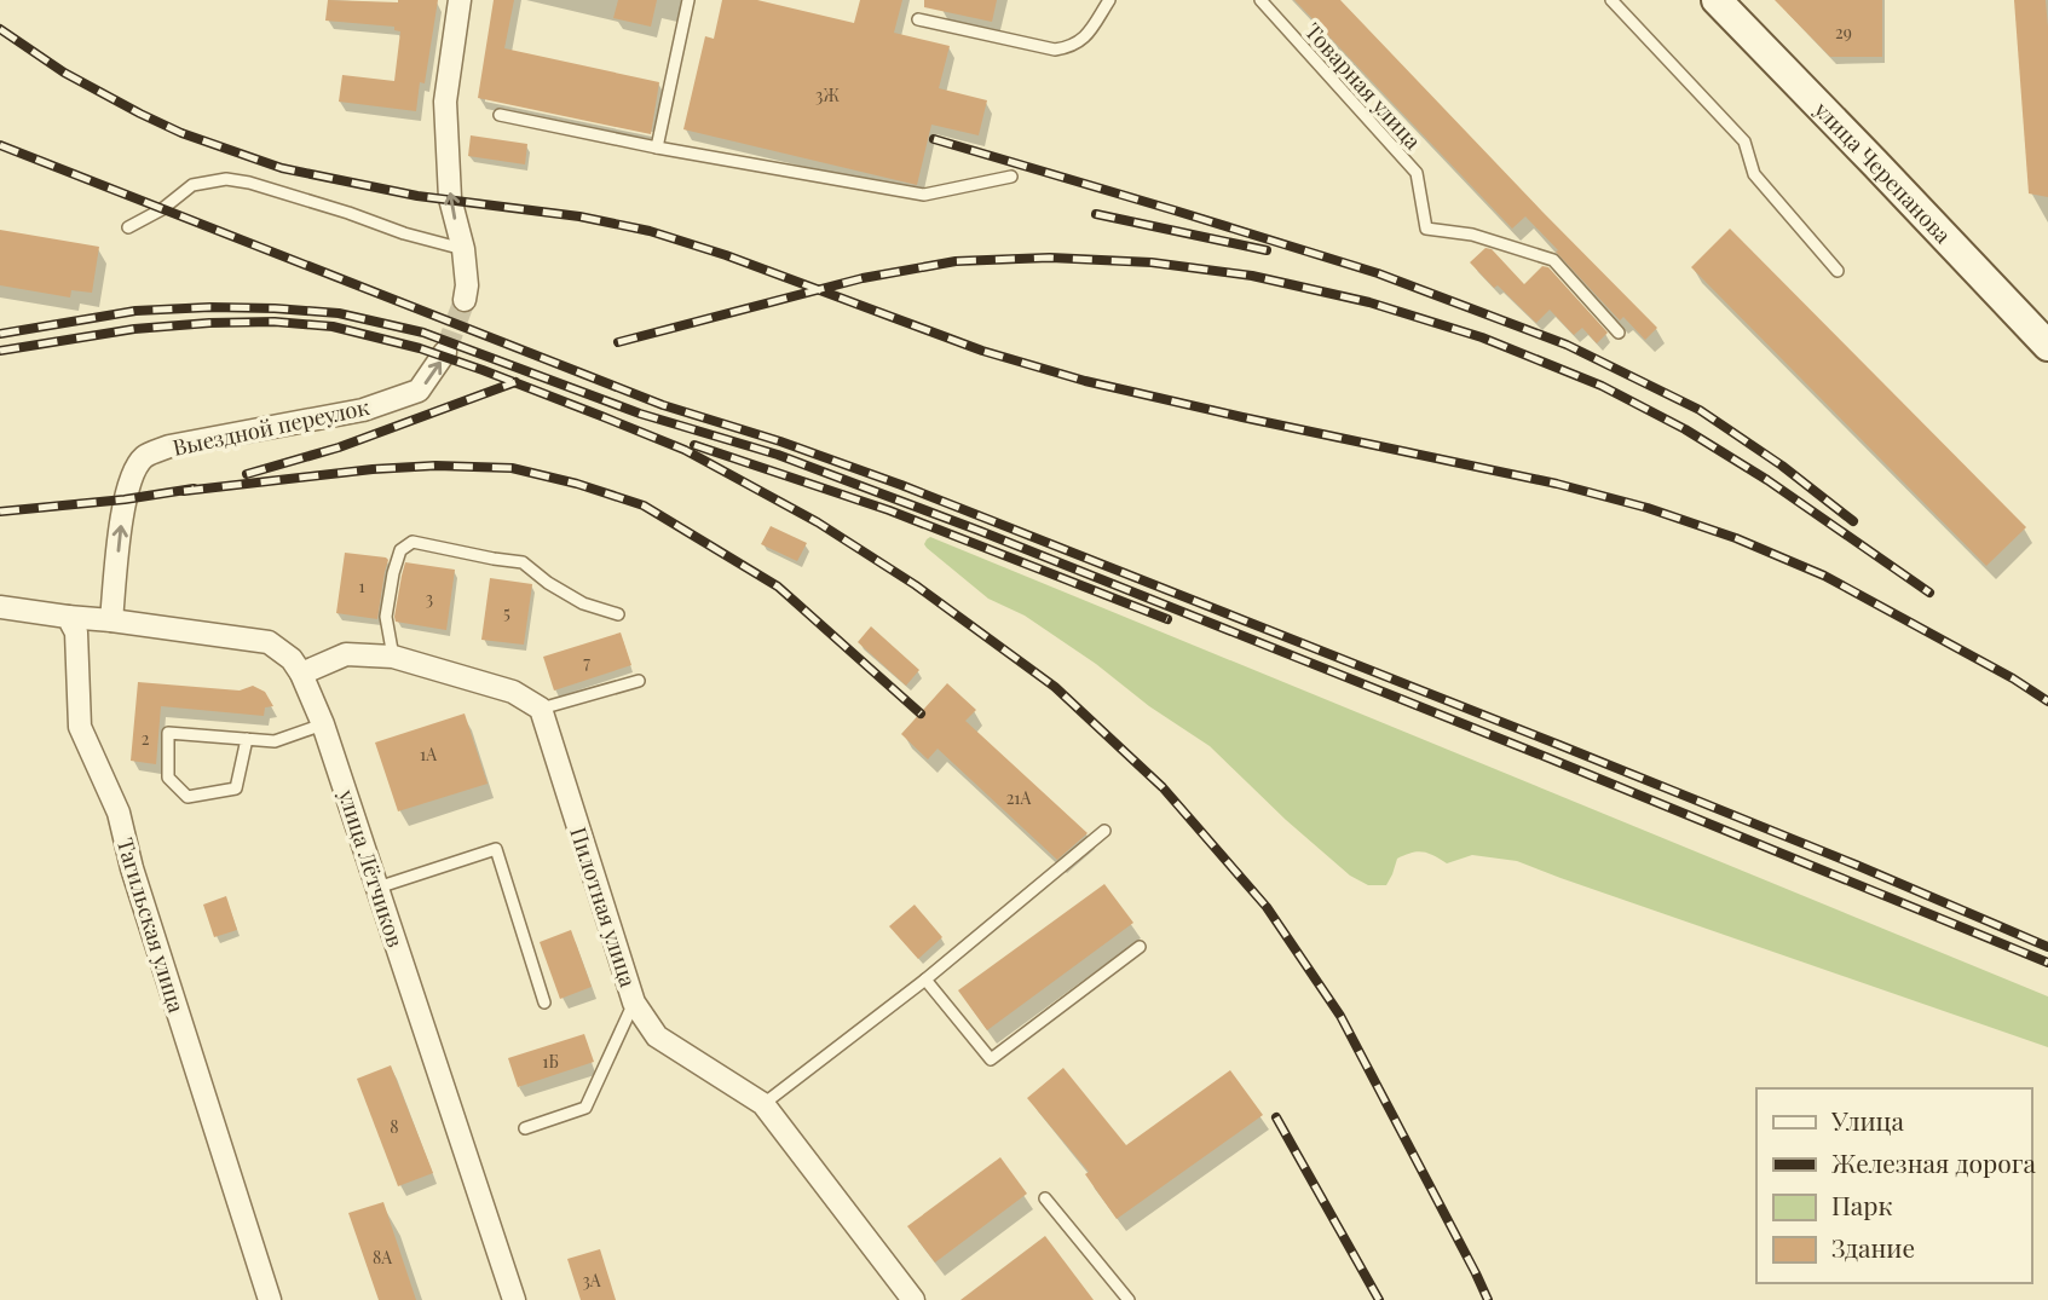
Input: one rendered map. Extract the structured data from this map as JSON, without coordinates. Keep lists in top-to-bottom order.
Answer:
{
  "streets": {
    "main road": ["улица Черепанова"],
    "street": [
      "Выездной переулок",
      "улица Лётчиков",
      "Пилотная улица",
      "Тагильская улица"
    ],
    "lane": ["Товарная улица"]
  },
  "crossings": [
    ["Выездной переулок", "улица Лётчиков"],
    ["улица Лётчиков", "Тагильская улица"]
  ],
  "one_way": ["Выездной переулок"],
  "house_numbers": [
    "29",
    "3Ж",
    "1",
    "3",
    "5",
    "7",
    "2",
    "1А",
    "21А",
    "1Б",
    "8",
    "8А",
    "3А"
  ],
  "legend": [
    "Улица",
    "Железная дорога",
    "Парк",
    "Здание"
  ]
}
